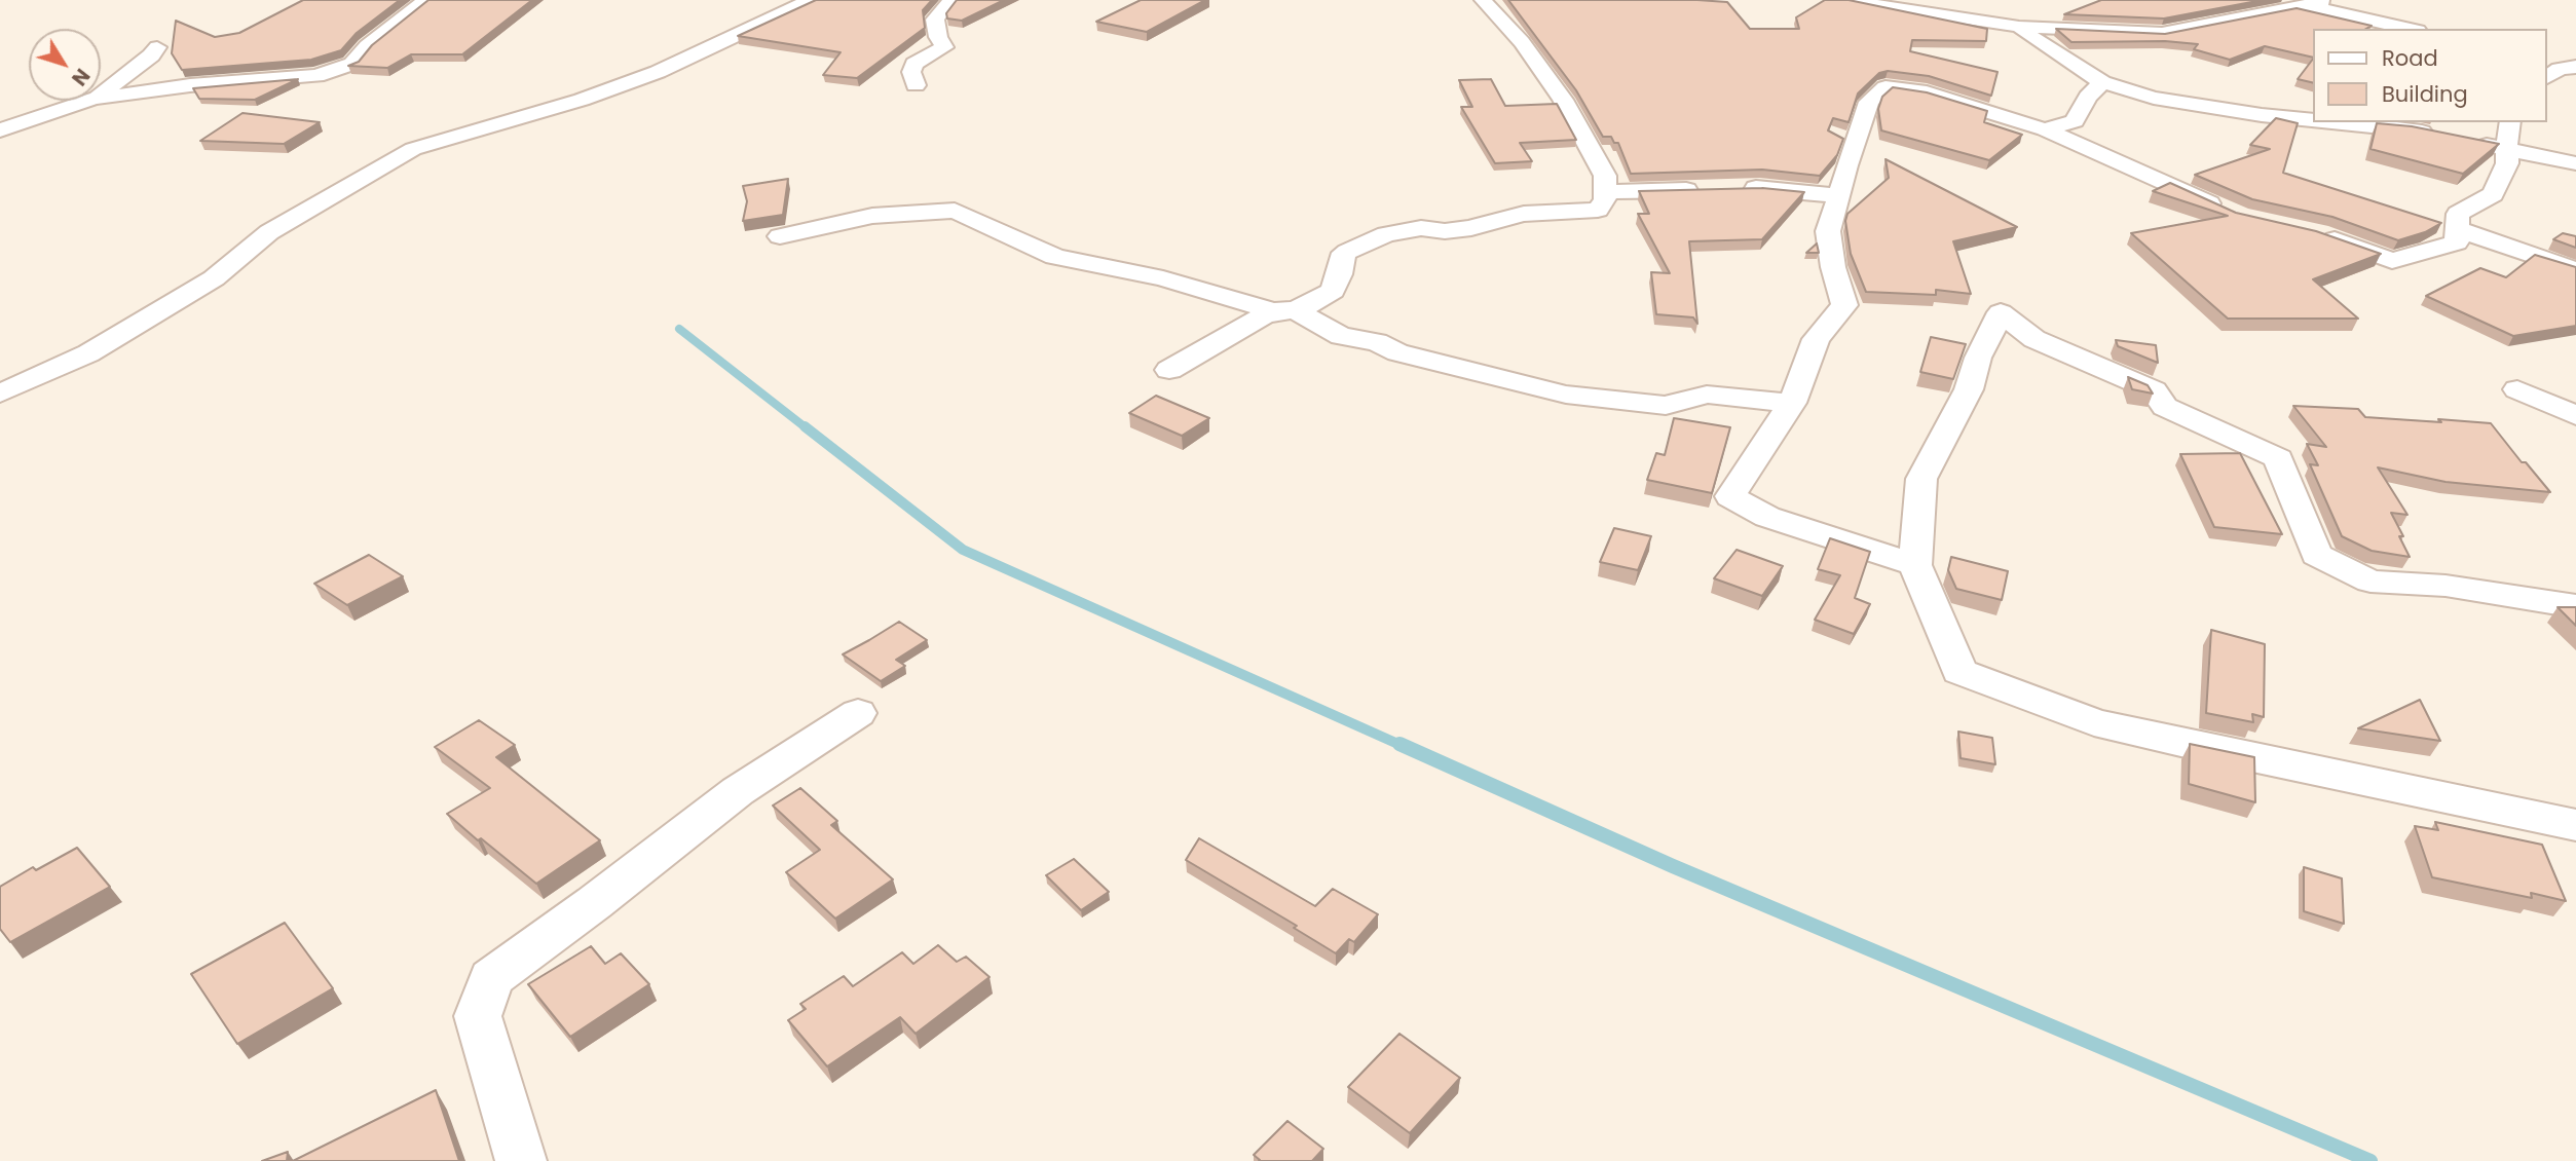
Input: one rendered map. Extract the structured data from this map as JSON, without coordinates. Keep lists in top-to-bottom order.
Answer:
{
  "legend": ["Road", "Building"],
  "north": "bottom right"
}
